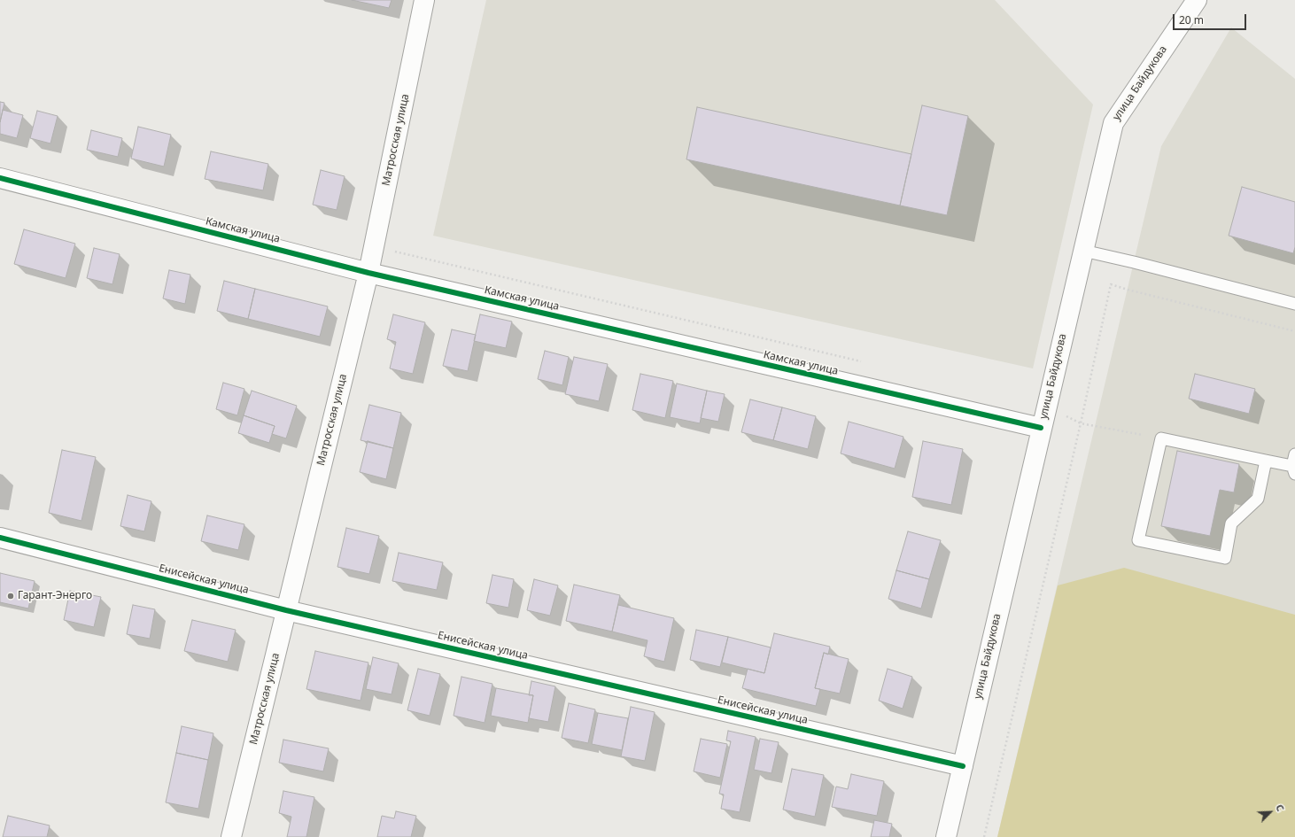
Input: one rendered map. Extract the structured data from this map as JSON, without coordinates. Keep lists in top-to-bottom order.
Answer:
{
  "streets": {
    "street": [
      "улица Байдукова",
      "Матросская улица",
      "Камская улица",
      "Енисейская улица"
    ]
  },
  "crossings": [
    ["улица Байдукова", "Камская улица"],
    ["улица Байдукова", "Енисейская улица"],
    ["Матросская улица", "Камская улица"],
    ["Матросская улица", "Енисейская улица"]
  ],
  "places": ["Гарант-Энерго"],
  "scale_bar": "20 m",
  "north": "top right"
}
